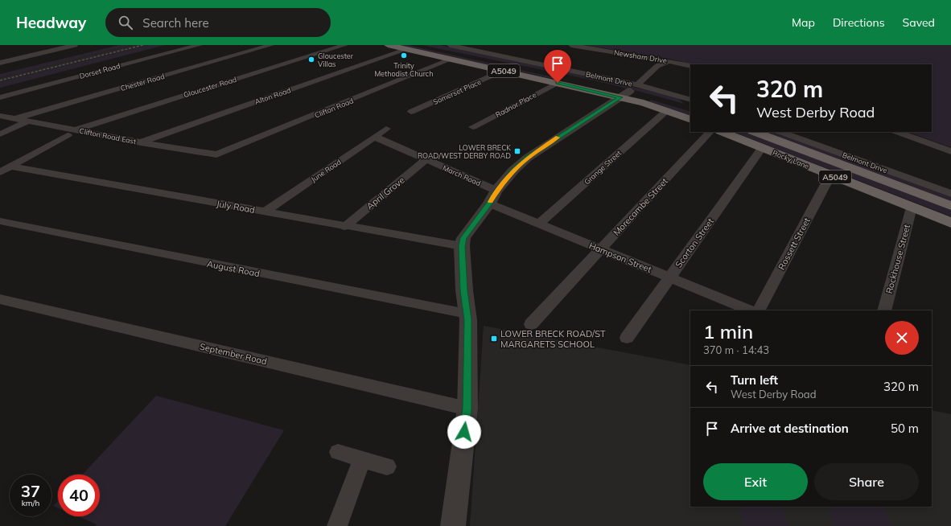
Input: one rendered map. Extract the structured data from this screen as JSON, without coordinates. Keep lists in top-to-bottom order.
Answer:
{
  "streets": {
    "highway": ["A5049", "Rocky Lane"],
    "street": [
      "Newsham Drive",
      "Dorset Road",
      "Belmont Drive",
      "Chester Road",
      "Gloucester Road",
      "Somerset Place",
      "Alton Road",
      "Radnor Place",
      "Clifton Road",
      "Clifton Road East",
      "Grange Street",
      "June Road",
      "March Road",
      "April Grove",
      "July Road",
      "Morecambe Street",
      "Scorton Street",
      "Rossett Street",
      "Hampson Street",
      "Rockhouse Street",
      "August Road",
      "September Road"
    ]
  },
  "crossings": [
    ["A5049", "Belmont Drive"],
    ["A5049", "Somerset Place"],
    ["A5049", "Alton Road"],
    ["A5049", "Radnor Place"],
    ["A5049", "Clifton Road"],
    ["A5049", "Grange Street"],
    ["Chester Road", "Clifton Road East"],
    ["Gloucester Road", "Clifton Road East"],
    ["Gloucester Road", "July Road"],
    ["Alton Road", "Clifton Road East"],
    ["Clifton Road", "Clifton Road East"],
    ["Rocky Lane", "Scorton Street"],
    ["Rocky Lane", "Rossett Street"],
    ["Rocky Lane", "Rockhouse Street"],
    ["Grange Street", "Hampson Street"],
    ["June Road", "March Road"],
    ["June Road", "July Road"],
    ["March Road", "April Grove"],
    ["March Road", "Hampson Street"],
    ["April Grove", "July Road"],
    ["Morecambe Street", "Hampson Street"],
    ["Scorton Street", "Hampson Street"]
  ],
  "places": {
    "other": ["Trinity Methodist Church", "Gloucester Villas"],
    "transit": ["LOWER BRECK ROAD/WEST DERBY ROAD", "LOWER BRECK ROAD/ST MARGARETS SCHOOL"]
  },
  "page": {
    "header": "Headway",
    "search": "Search here",
    "nav": ["Map", "Directions", "Saved"],
    "turn": ["320 m", "West Derby Road"],
    "heading": ["1 min", "370 m · 14:43"],
    "list": [
      {
        "name": "Turn left",
        "note": "West Derby Road",
        "value": "320 m"
      },
      {
        "name": "Arrive at destination",
        "value": "50 m"
      }
    ],
    "buttons": ["Exit", "Share"],
    "speed": "37 km/h",
    "limit": "40"
  }
}
